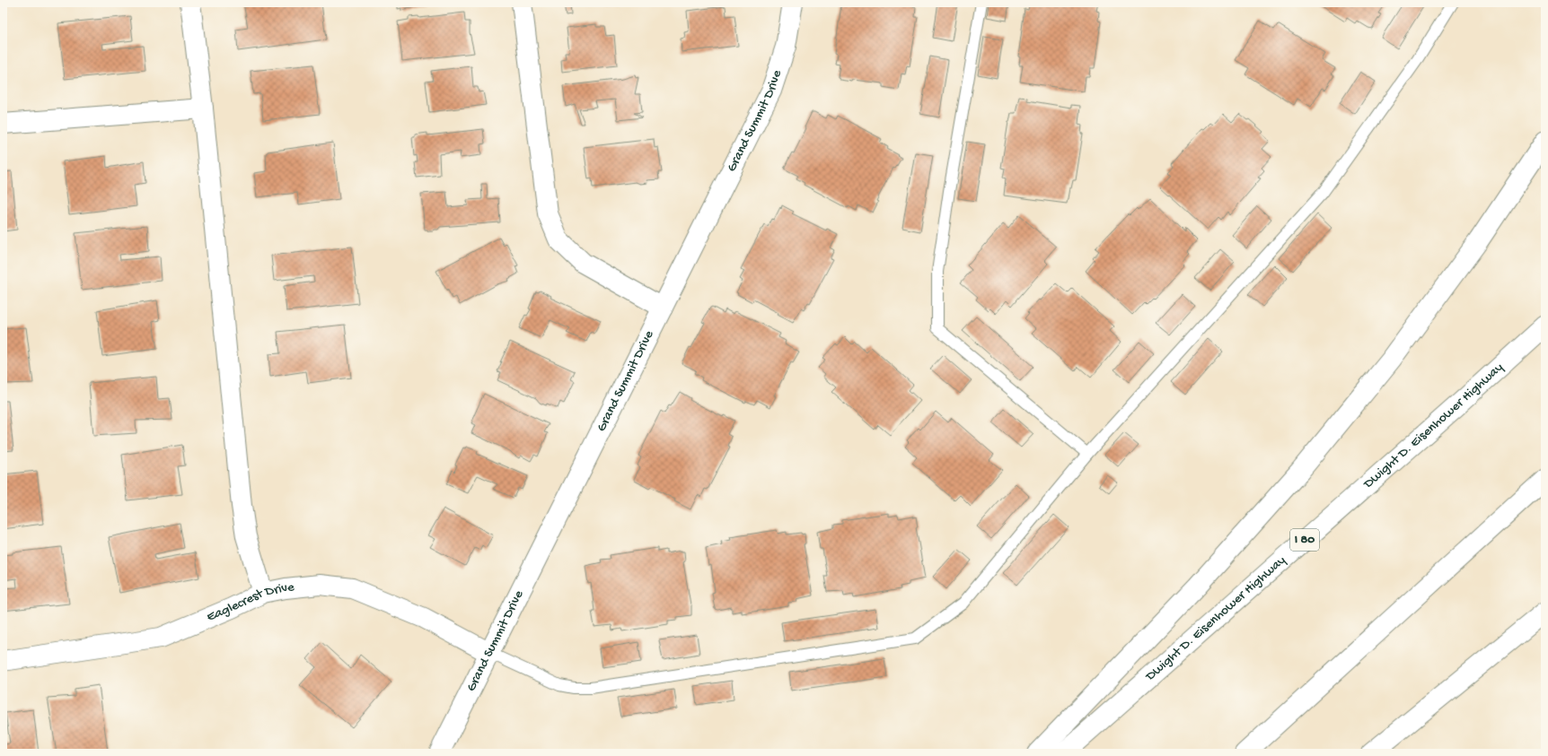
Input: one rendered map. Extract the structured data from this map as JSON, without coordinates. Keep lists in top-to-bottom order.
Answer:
{
  "streets": {
    "main road": [
      "Grand Summit Drive",
      "Dwight D. Eisenhower Highway",
      "I 80",
      "Eaglecrest Drive"
    ]
  },
  "crossings": [
    ["Grand Summit Drive", "Eaglecrest Drive"]
  ]
}
